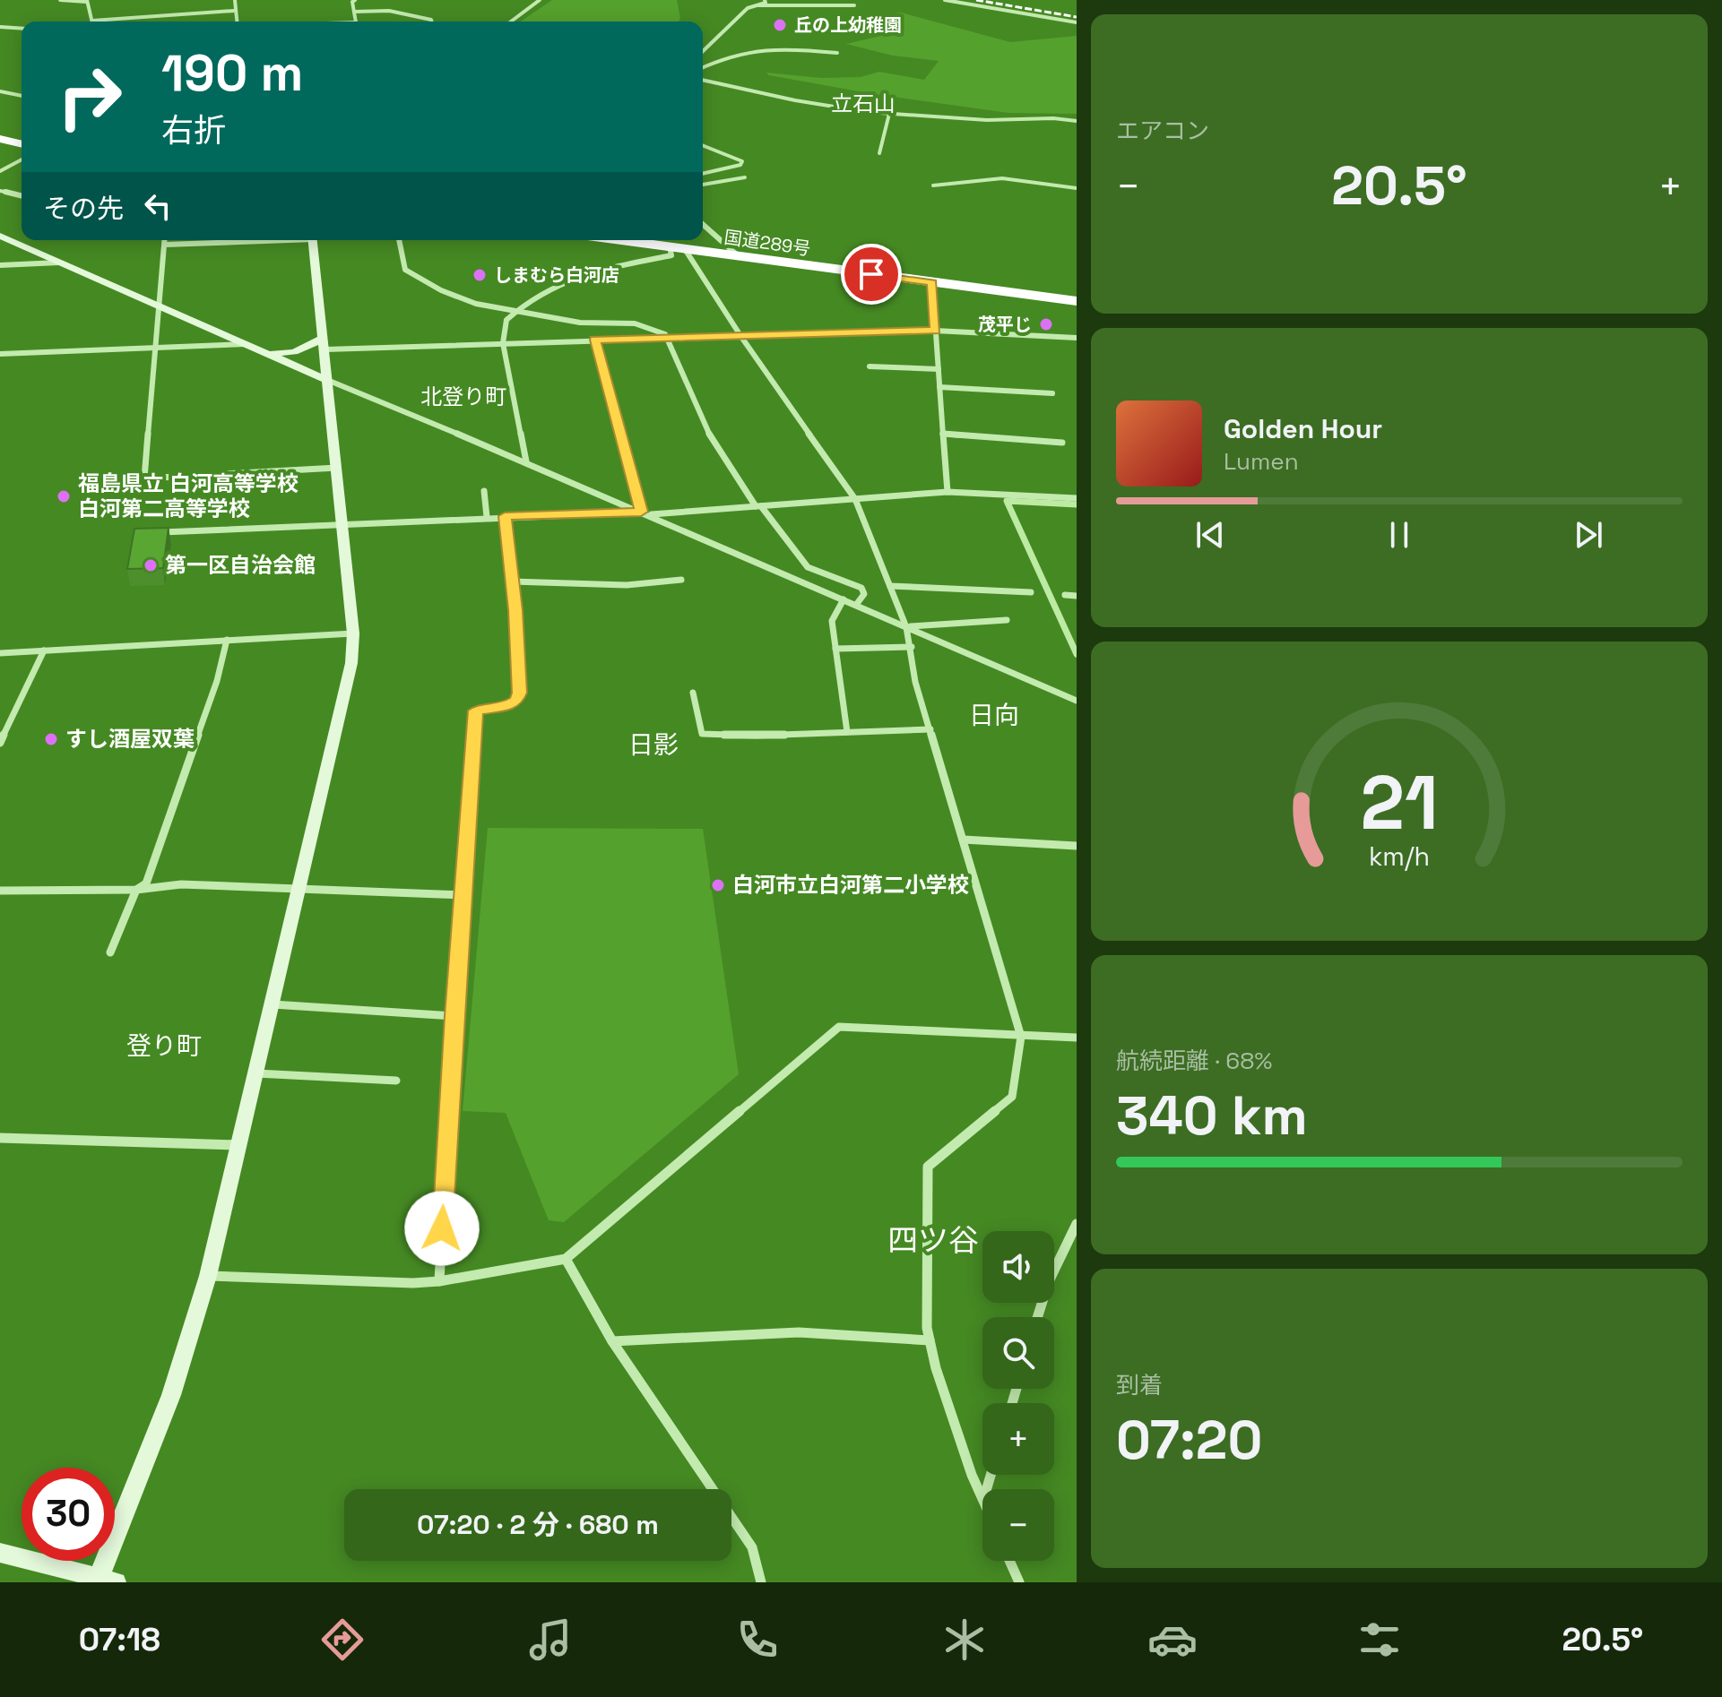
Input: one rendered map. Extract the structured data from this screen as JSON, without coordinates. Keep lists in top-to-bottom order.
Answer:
{
  "streets": {
    "highway": ["国道289号"]
  },
  "districts": [
    "立石山",
    "北登り町",
    "日向",
    "日影",
    "登り町",
    "四ツ谷"
  ],
  "places": [
    "丘の上幼稚園",
    "しまむら白河店",
    "茂平じ",
    "福島県立 白河高等学校 白河第二高等学校",
    "第一区自治会館",
    "すし酒屋双葉",
    "白河市立白河第二小学校"
  ],
  "page": {
    "tile": [
      "エアコン",
      ["航続距離 · 68%", "340 km"],
      ["到着", "07:20"]
    ],
    "turn": ["190 m", "右折"],
    "heat": ["−", "20.5°", "+"],
    "then": "その先",
    "song": ["Golden Hour", "Lumen"],
    "map_buttons": ["+", "−"],
    "limit": "30",
    "trip": "07:20 · 2 分 · 680 m",
    "tabs": ["07:18", "20.5°"],
    "gauge": ["21", "km/h"]
  }
}
